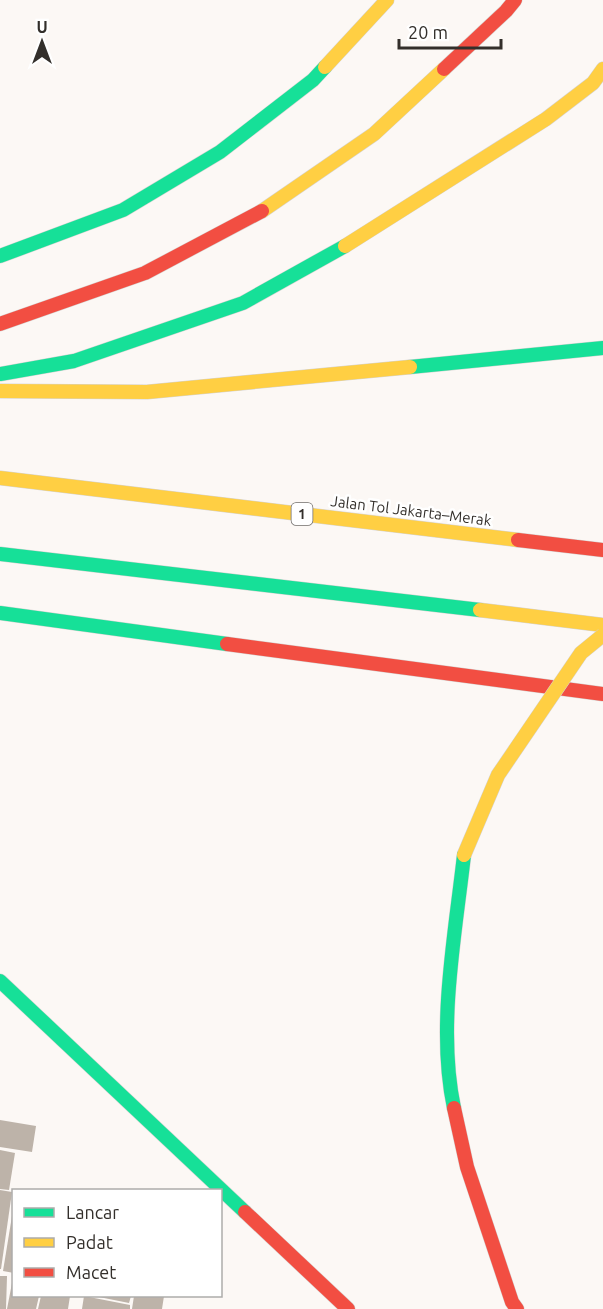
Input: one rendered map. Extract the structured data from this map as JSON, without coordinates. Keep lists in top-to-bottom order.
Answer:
{
  "streets": {
    "highway": ["Jalan Tol Jakarta–Merak", "1"]
  },
  "legend": ["Lancar", "Padat", "Macet"],
  "scale_bar": "20 m",
  "north": "top"
}
